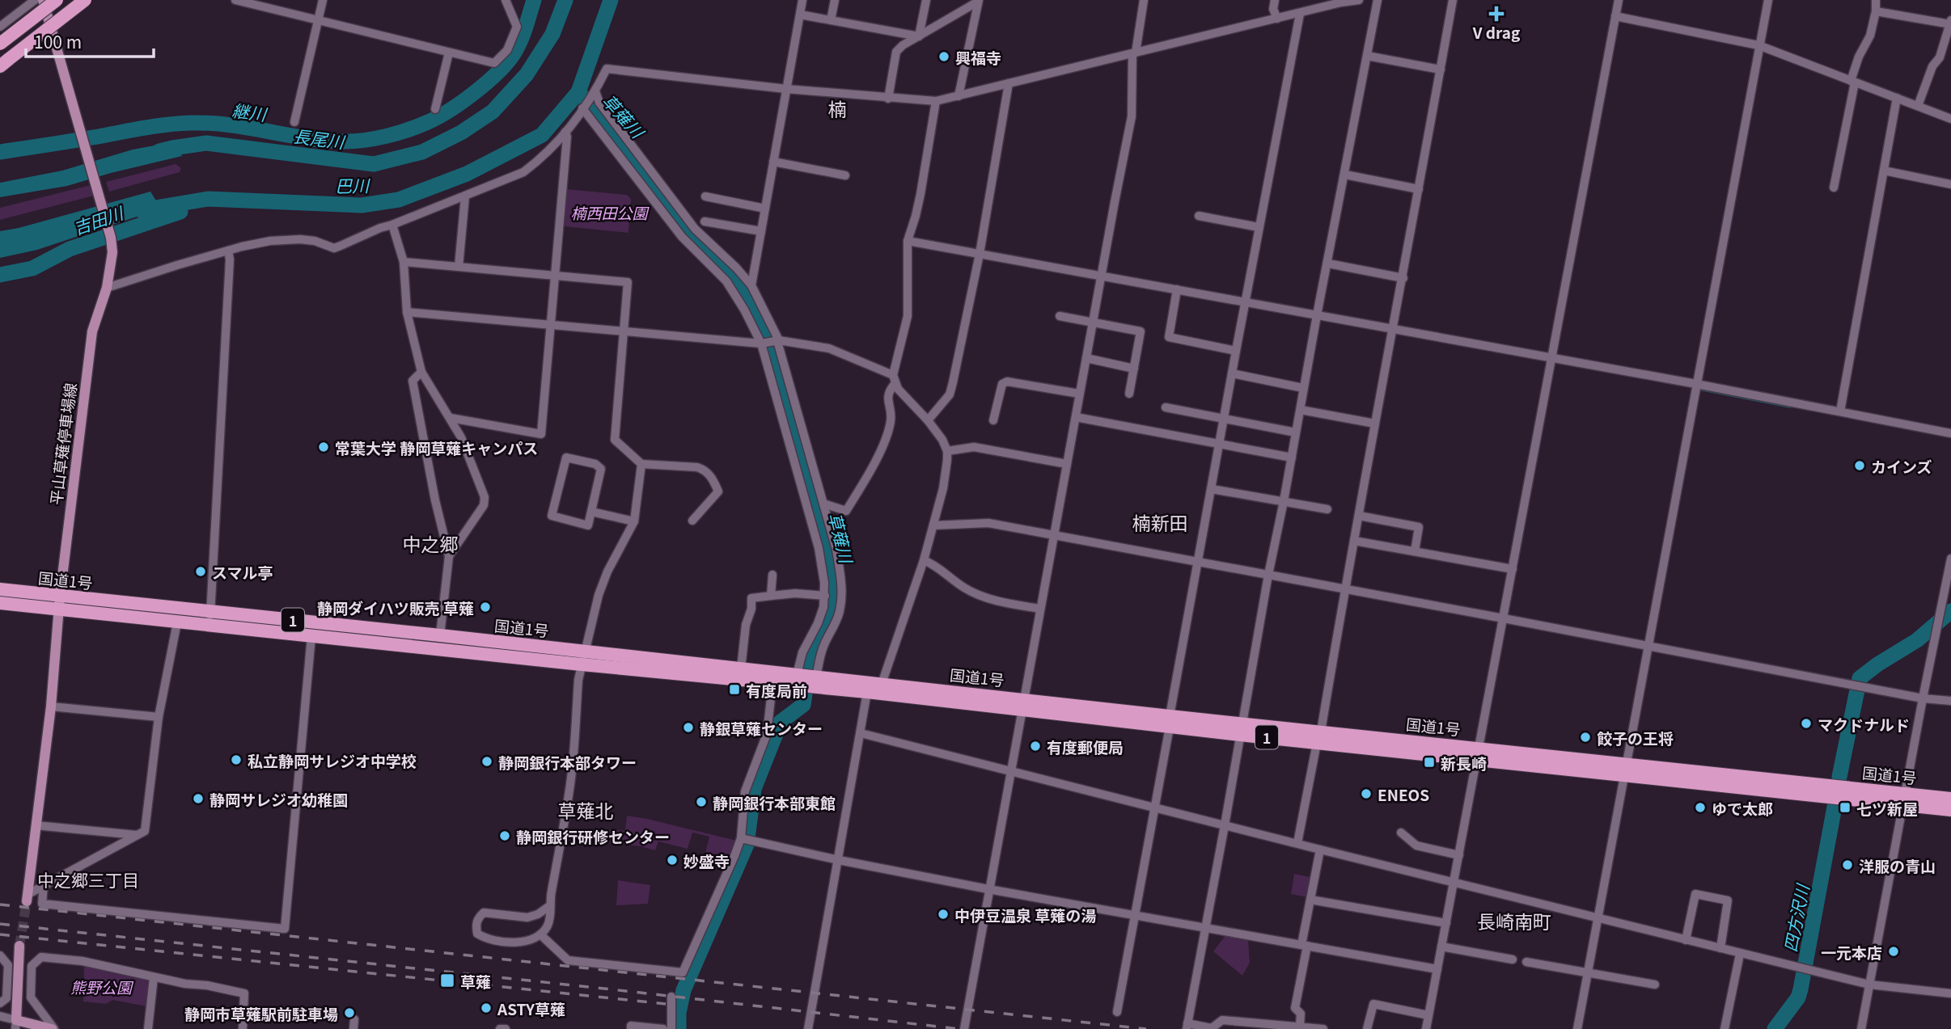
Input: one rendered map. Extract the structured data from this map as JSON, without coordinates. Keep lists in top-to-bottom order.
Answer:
{
  "streets": {
    "highway": ["国道1号", "1"],
    "main road": ["平山草薙停車場線"]
  },
  "crossings": [
    ["平山草薙停車場線", "国道1号"]
  ],
  "districts": [
    "楠",
    "楠新田",
    "中之郷",
    "草薙北",
    "中之郷三丁目",
    "長崎南町"
  ],
  "water": [
    "継川",
    "草薙川",
    "長尾川",
    "巴川",
    "吉田川",
    "四方沢川"
  ],
  "parks": ["楠西田公園", "熊野公園"],
  "places": {
    "health": ["V drag"],
    "other": [
      "興福寺",
      "常葉大学 静岡草薙キャンパス",
      "カインズ",
      "スマル亭",
      "静岡ダイハツ販売 草薙",
      "マクドナルド",
      "静銀草薙センター",
      "餃子の王将",
      "有度郵便局",
      "私立静岡サレジオ中学校",
      "静岡銀行本部タワー",
      "ENEOS",
      "静岡サレジオ幼稚園",
      "静岡銀行本部東館",
      "ゆで太郎",
      "静岡銀行研修センター",
      "妙盛寺",
      "洋服の青山",
      "中伊豆温泉 草薙の湯",
      "一元本店",
      "ASTY草薙",
      "静岡市草薙駅前駐車場"
    ],
    "transit": [
      "有度局前",
      "新長崎",
      "七ツ新屋",
      "草薙"
    ]
  },
  "scale_bar": "100 m"
}
